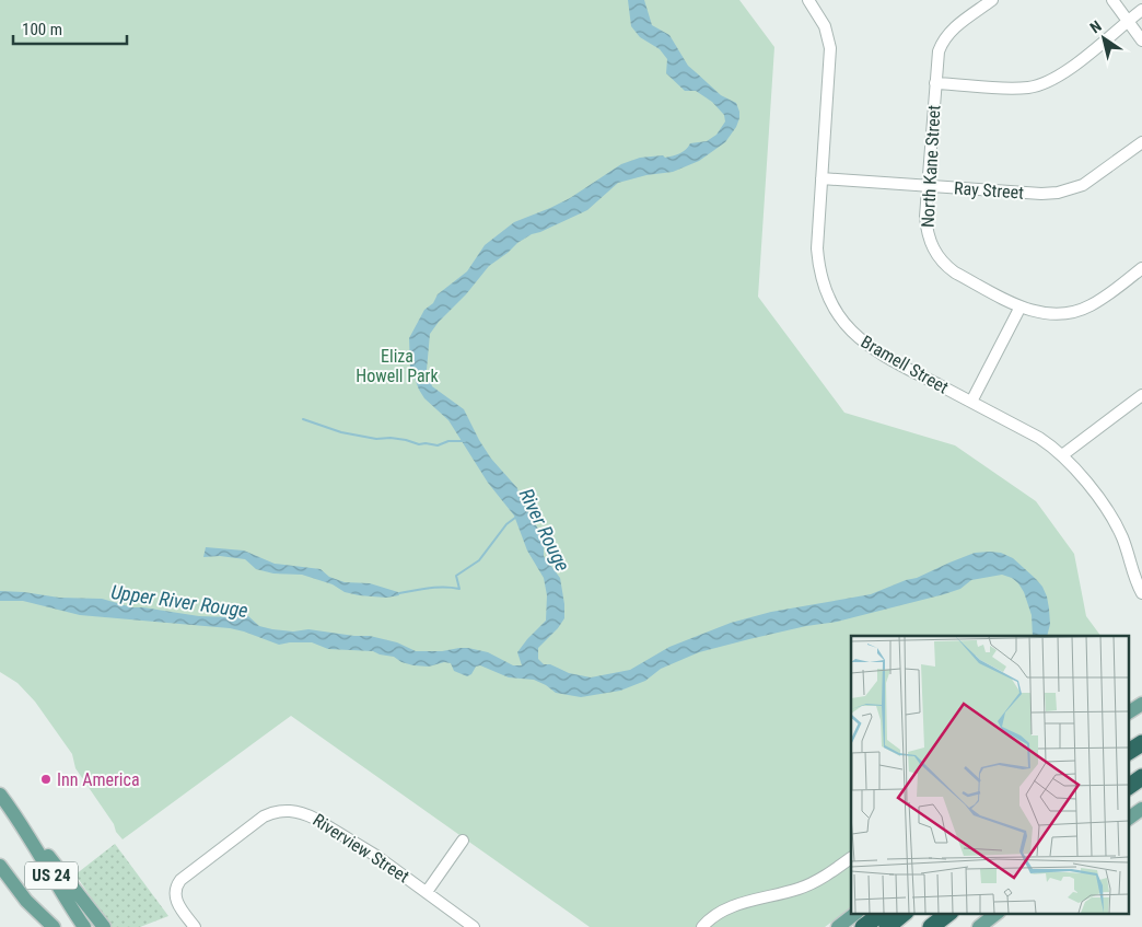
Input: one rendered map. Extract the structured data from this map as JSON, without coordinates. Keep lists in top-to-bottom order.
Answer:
{
  "streets": {
    "main road": ["US 24"],
    "street": [
      "North Kane Street",
      "Ray Street",
      "Bramell Street",
      "Riverview Street"
    ]
  },
  "crossings": [
    ["North Kane Street", "Ray Street"],
    ["Ray Street", "Bramell Street"]
  ],
  "water": ["River Rouge", "Upper River Rouge"],
  "parks": ["Eliza Howell Park"],
  "places": ["Inn America"],
  "scale_bar": "100 m",
  "north": "top left"
}
